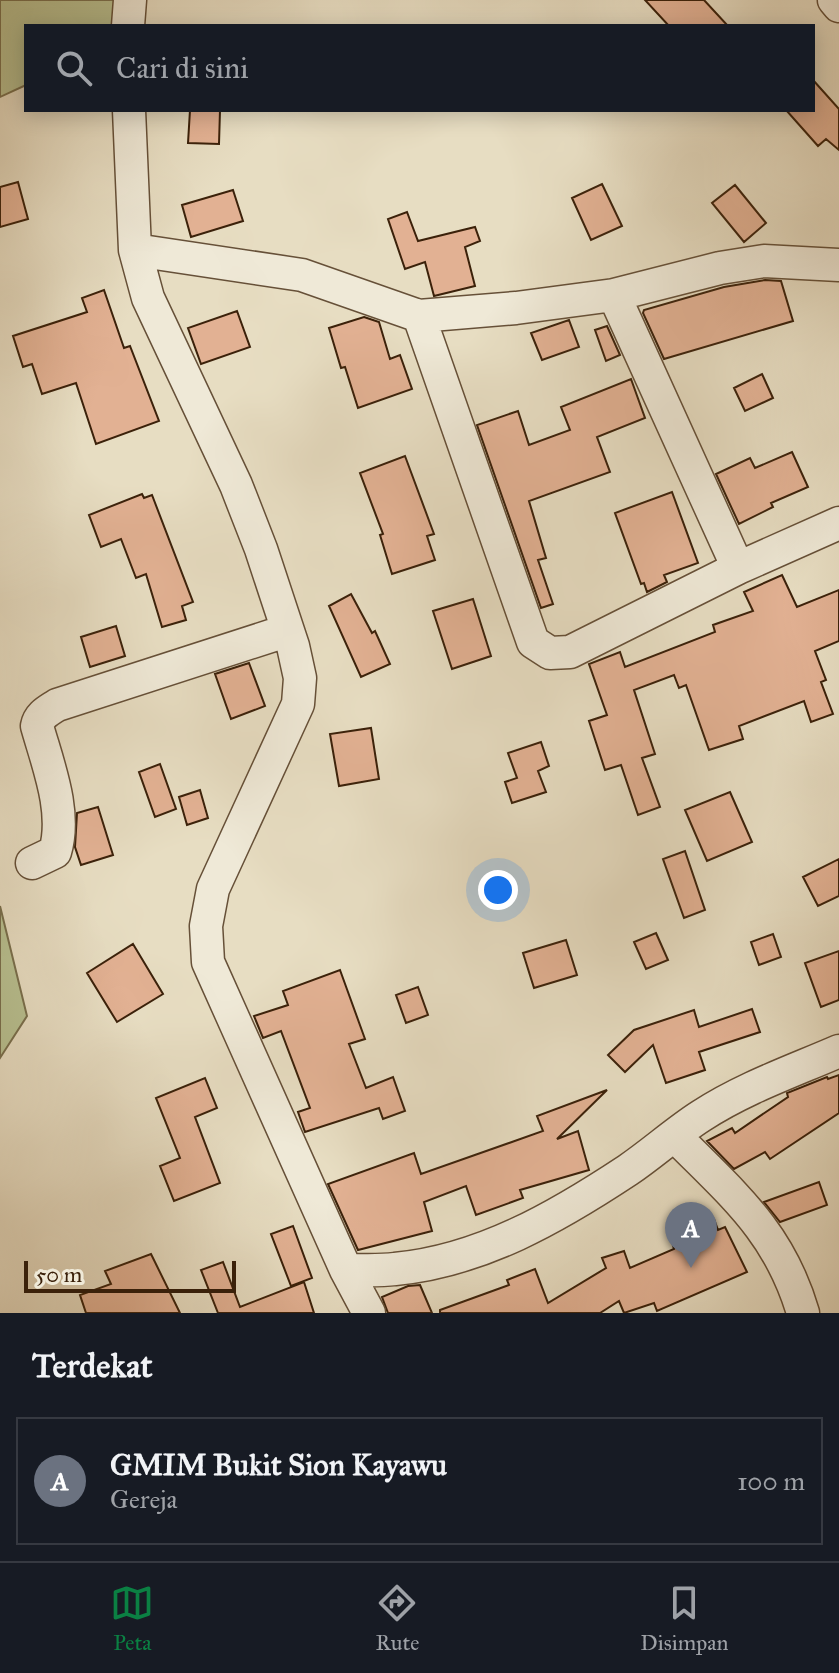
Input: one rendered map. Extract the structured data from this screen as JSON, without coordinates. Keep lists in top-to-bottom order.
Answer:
{
  "scale_bar": "50 m",
  "page": {
    "search": "Cari di sini",
    "pins": "A",
    "scale": "50 m",
    "heading": "Terdekat",
    "list": [
      {
        "mark": "A",
        "name": "GMIM Bukit Sion Kayawu",
        "note": "Gereja",
        "value": "100 m"
      }
    ],
    "nav": ["Peta", "Rute", "Disimpan"]
  }
}
